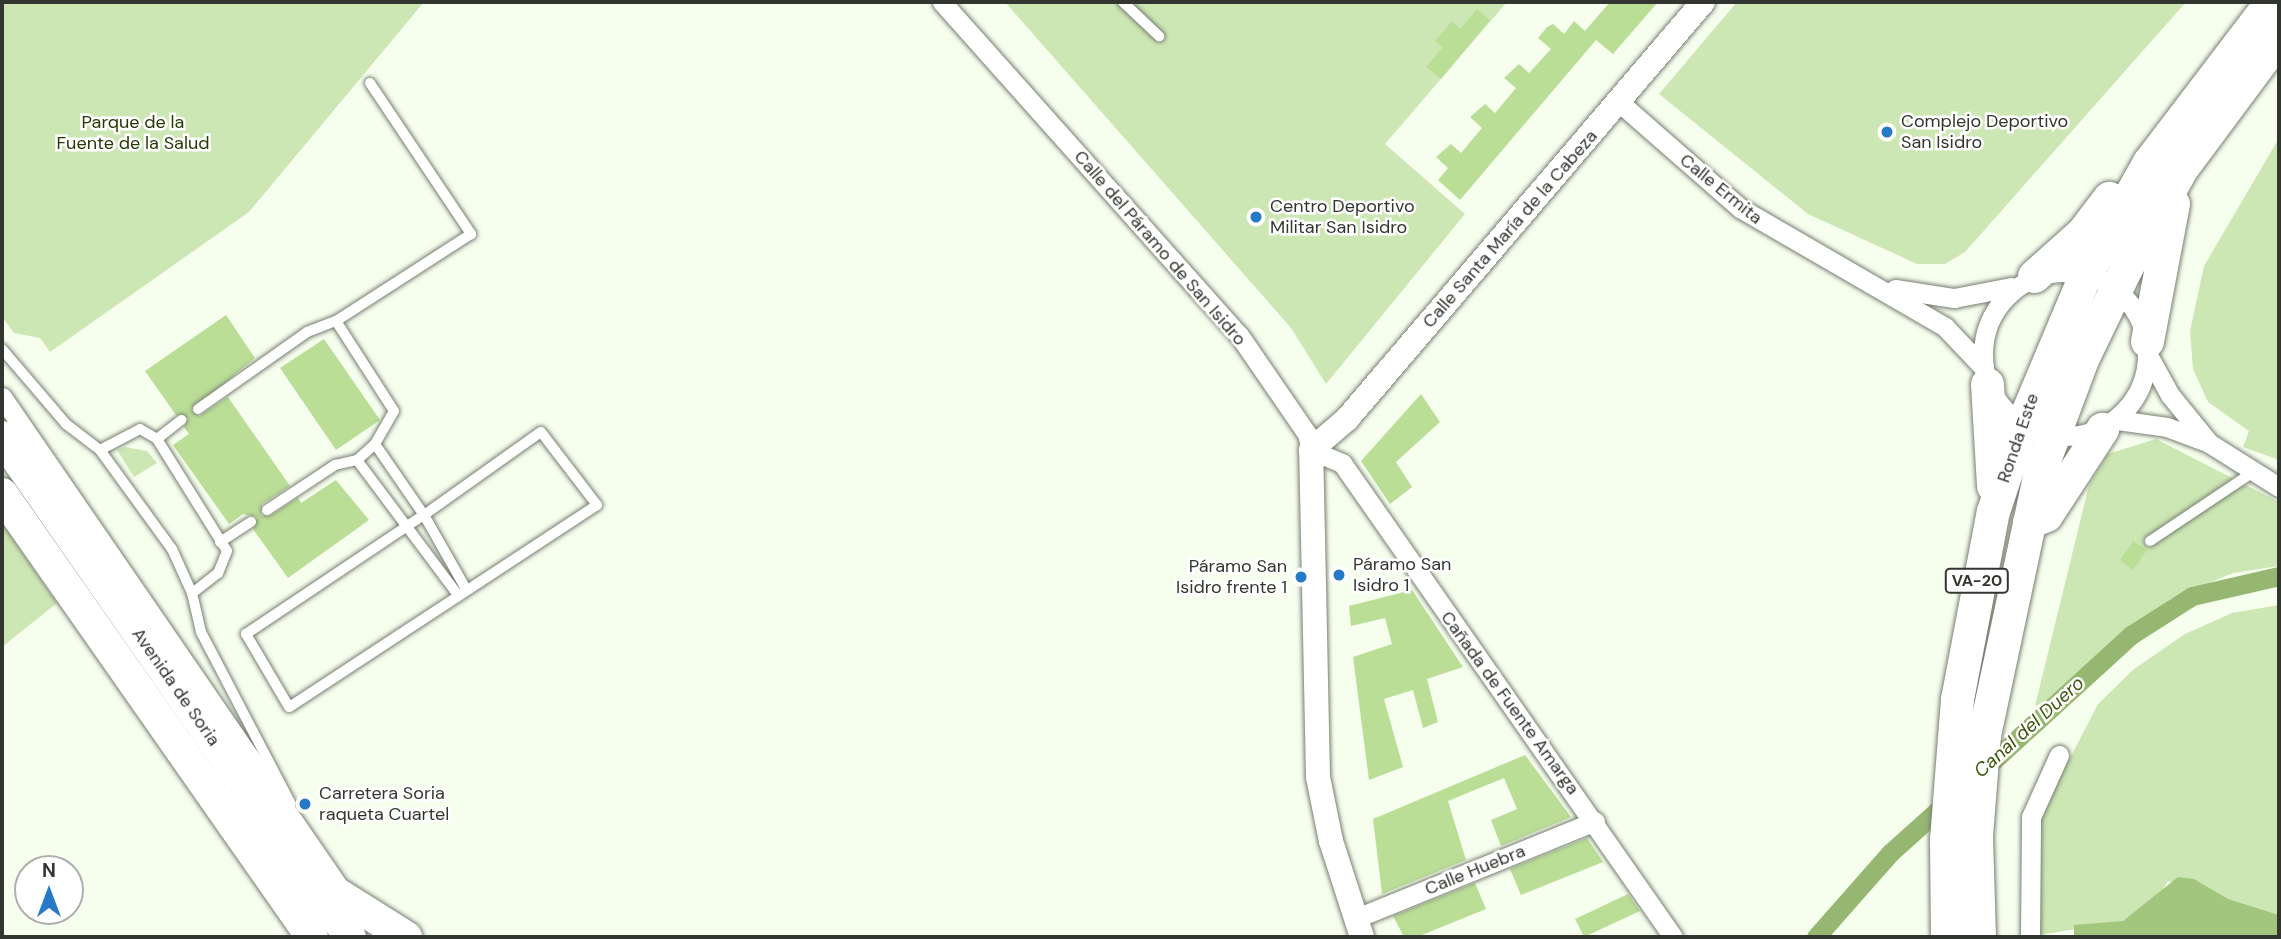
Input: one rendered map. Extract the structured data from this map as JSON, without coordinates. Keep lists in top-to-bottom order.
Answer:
{
  "streets": {
    "highway": ["Ronda Este", "VA-20"],
    "main road": ["Avenida de Soria"],
    "street": [
      "Calle Ermita",
      "Calle Santa María de la Cabeza",
      "Calle del Páramo de San Isidro",
      "Cañada de Fuente Amarga",
      "Calle Huebra"
    ]
  },
  "crossings": [
    ["Calle Ermita", "Calle Santa María de la Cabeza"],
    ["Calle Ermita", "Ronda Este"],
    ["Calle Santa María de la Cabeza", "Calle del Páramo de San Isidro"],
    ["Calle Santa María de la Cabeza", "Cañada de Fuente Amarga"],
    ["Calle del Páramo de San Isidro", "Cañada de Fuente Amarga"],
    ["Calle del Páramo de San Isidro", "Calle Huebra"],
    ["Cañada de Fuente Amarga", "Calle Huebra"]
  ],
  "water": ["Canal del Duero"],
  "parks": ["Parque de la Fuente de la Salud"],
  "places": [
    "Complejo Deportivo San Isidro",
    "Centro Deportivo Militar San Isidro",
    "Páramo San Isidro 1",
    "Páramo San Isidro frente 1",
    "Carretera Soria raqueta Cuartel"
  ],
  "north": "top"
}
